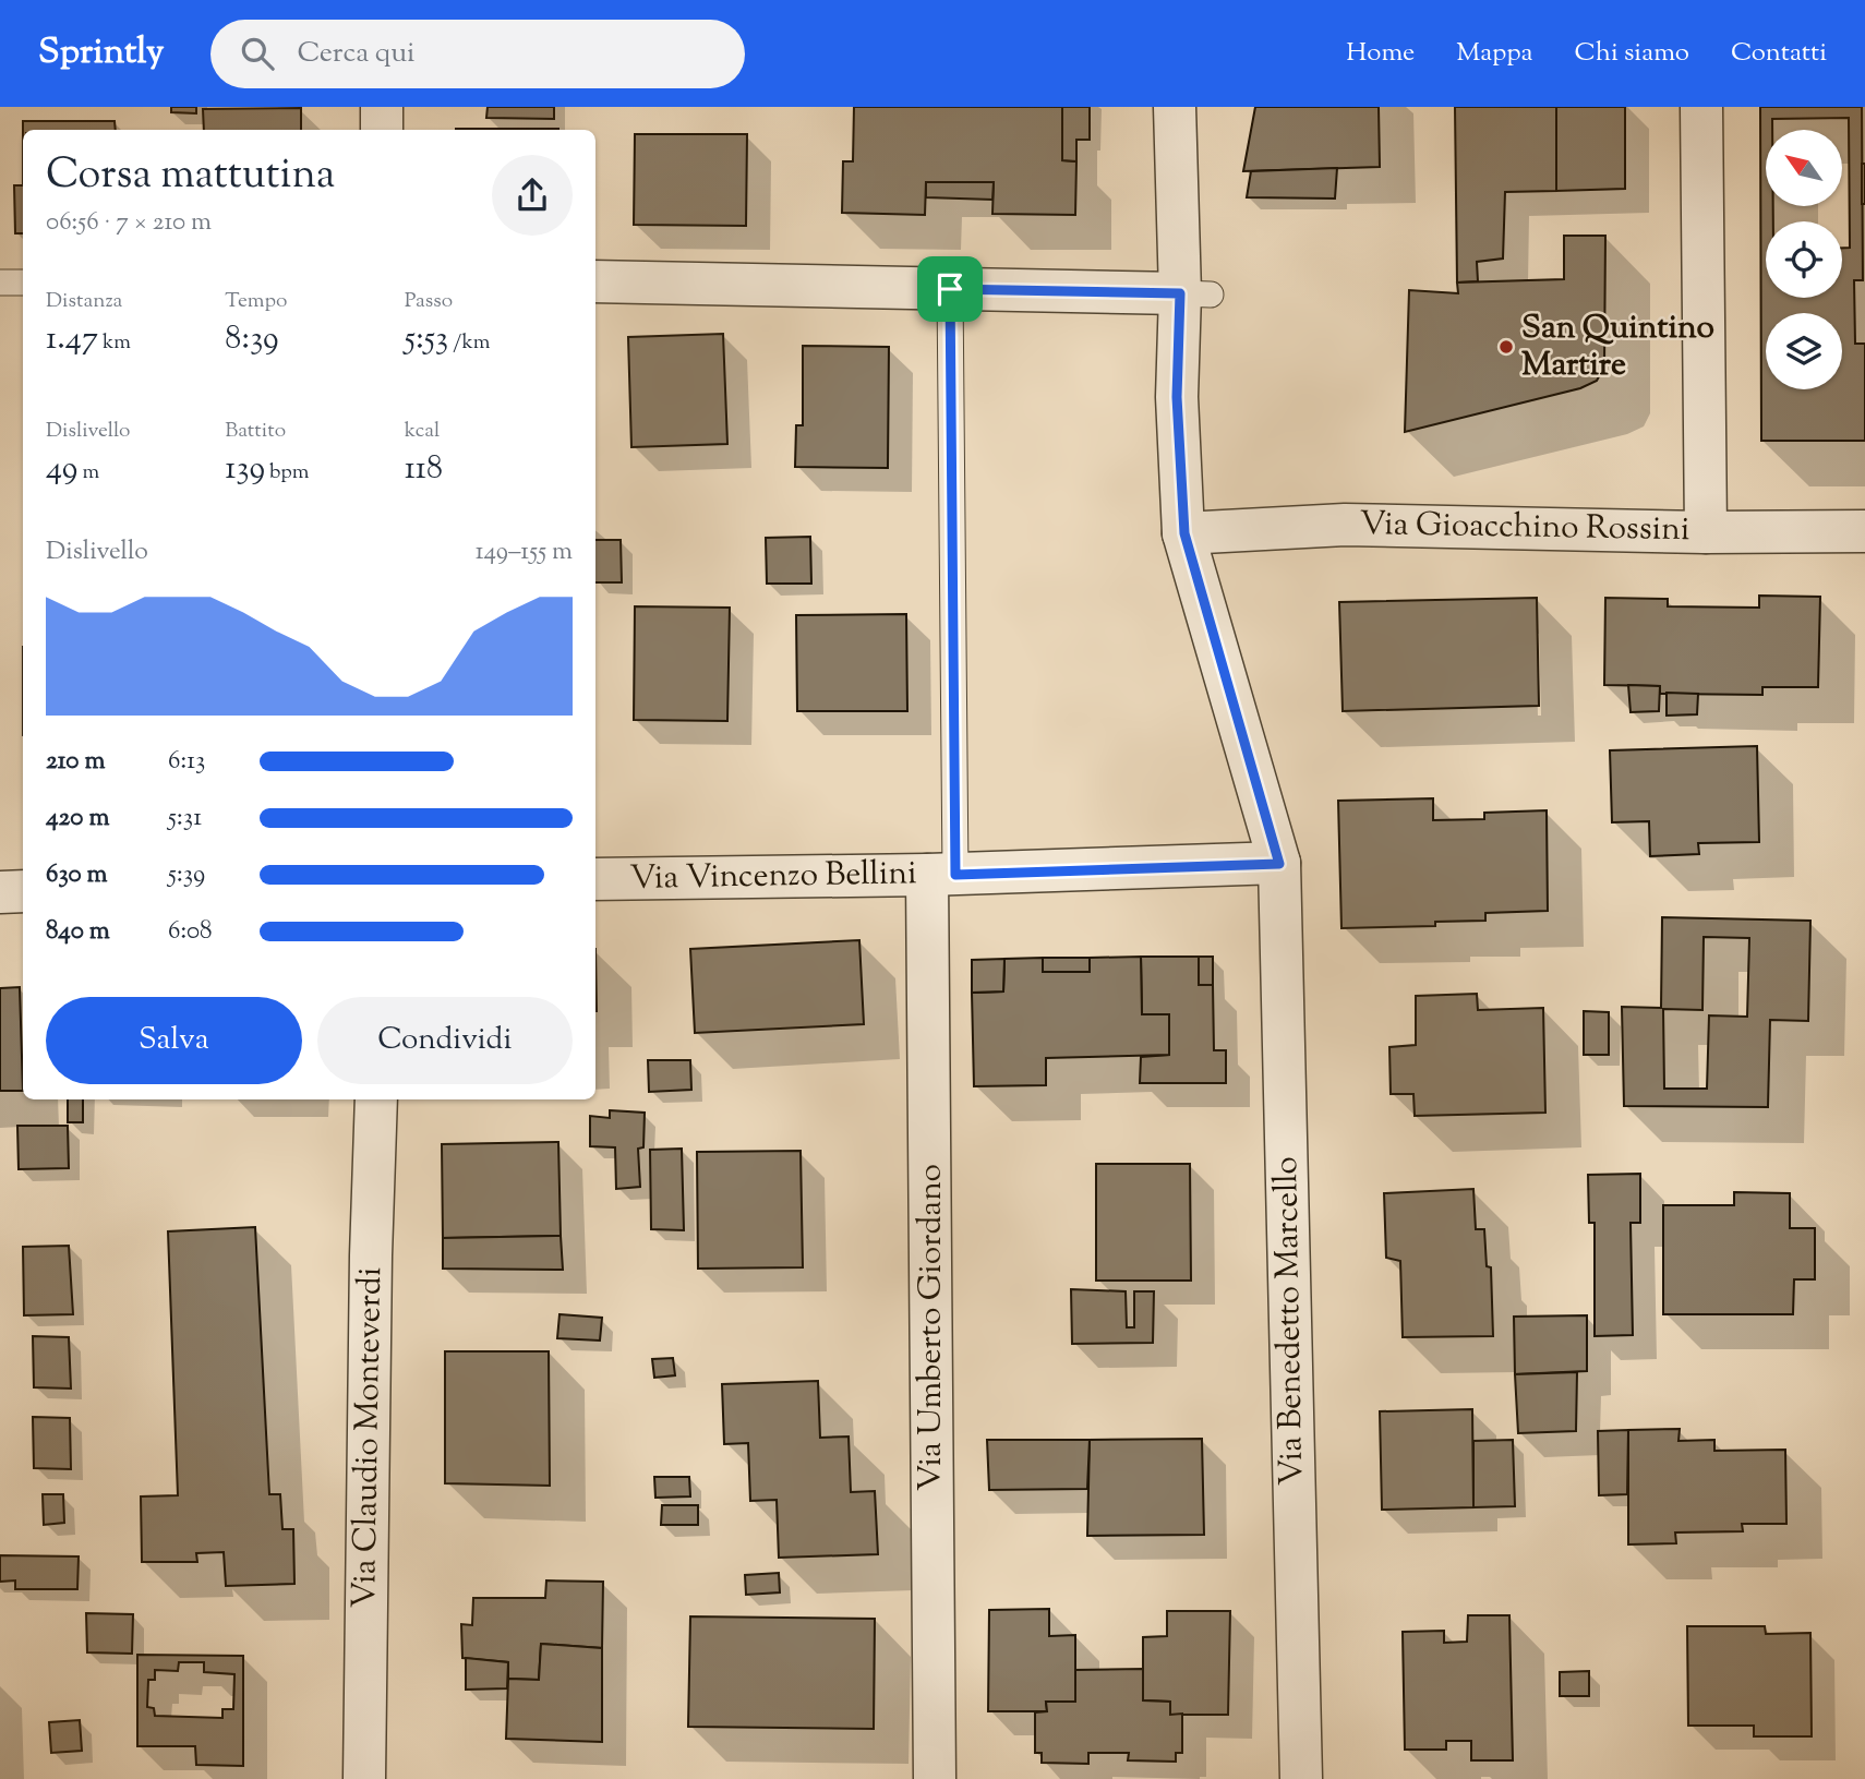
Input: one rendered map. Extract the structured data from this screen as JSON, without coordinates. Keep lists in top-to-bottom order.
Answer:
{
  "streets": {
    "street": [
      "Via Gioacchino Rossini",
      "Via Vincenzo Bellini",
      "Via Benedetto Marcello",
      "Via Umberto Giordano",
      "Via Claudio Monteverdi"
    ]
  },
  "crossings": [
    ["Via Gioacchino Rossini", "Via Benedetto Marcello"],
    ["Via Vincenzo Bellini", "Via Benedetto Marcello"],
    ["Via Vincenzo Bellini", "Via Umberto Giordano"]
  ],
  "places": ["San Quintino Martire"],
  "north": "top left",
  "page": {
    "header": "Sprintly",
    "search": "Cerca qui",
    "nav": [
      "Home",
      "Mappa",
      "Chi siamo",
      "Contatti"
    ],
    "heading": ["Corsa mattutina", "06:56 · 7 × 210 m"],
    "stats": [
      ["Distanza", "1.47 km"],
      ["Tempo", "8:39"],
      ["Passo", "5:53 /km"],
      ["Dislivello", "49 m"],
      ["Battito", "139 bpm"],
      ["kcal", "118"]
    ],
    "chart": ["Dislivello", "149–155 m"],
    "list": [
      {
        "name": "210 m",
        "note": "6:13"
      },
      {
        "name": "420 m",
        "note": "5:31"
      },
      {
        "name": "630 m",
        "note": "5:39"
      },
      {
        "name": "840 m",
        "note": "6:08"
      }
    ],
    "buttons": ["Salva", "Condividi"]
  }
}
